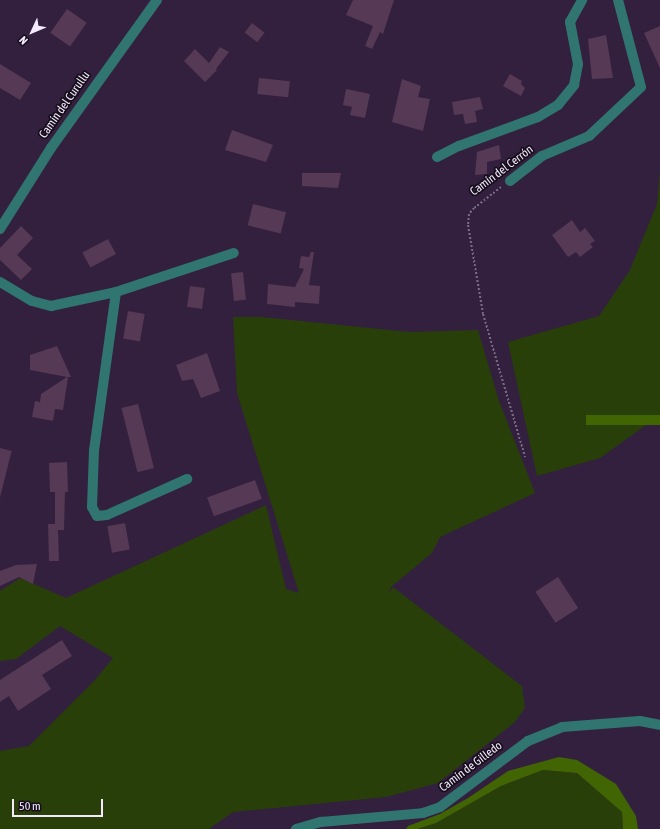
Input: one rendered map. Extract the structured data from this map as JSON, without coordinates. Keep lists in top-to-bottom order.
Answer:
{
  "streets": {
    "street": ["Camín del Curullu", "Camín del Cerrón", "Camín de Gilledo"]
  },
  "scale_bar": "50 m",
  "north": "bottom left"
}
